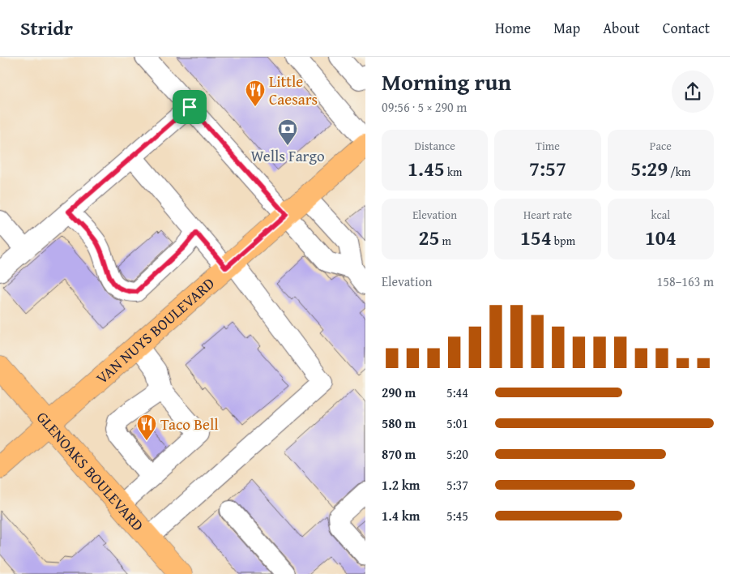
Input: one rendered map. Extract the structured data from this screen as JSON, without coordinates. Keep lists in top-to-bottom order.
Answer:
{
  "streets": {
    "main road": ["VAN NUYS BOULEVARD", "GLENOAKS BOULEVARD"]
  },
  "crossings": [
    ["VAN NUYS BOULEVARD", "GLENOAKS BOULEVARD"]
  ],
  "places": {
    "restaurant": ["Little Caesars", "Taco Bell"],
    "bank": ["Wells Fargo"]
  },
  "page": {
    "header": "Stridr",
    "nav": [
      "Home",
      "Map",
      "About",
      "Contact"
    ],
    "heading": ["Morning run", "09:56 · 5 × 290 m"],
    "stats": [
      ["Distance", "1.45 km"],
      ["Time", "7:57"],
      ["Pace", "5:29 /km"],
      ["Elevation", "25 m"],
      ["Heart rate", "154 bpm"],
      ["kcal", "104"]
    ],
    "chart": ["Elevation", "158–163 m"],
    "list": [
      {
        "name": "290 m",
        "note": "5:44"
      },
      {
        "name": "580 m",
        "note": "5:01"
      },
      {
        "name": "870 m",
        "note": "5:20"
      },
      {
        "name": "1.2 km",
        "note": "5:37"
      },
      {
        "name": "1.4 km",
        "note": "5:45"
      }
    ]
  }
}
